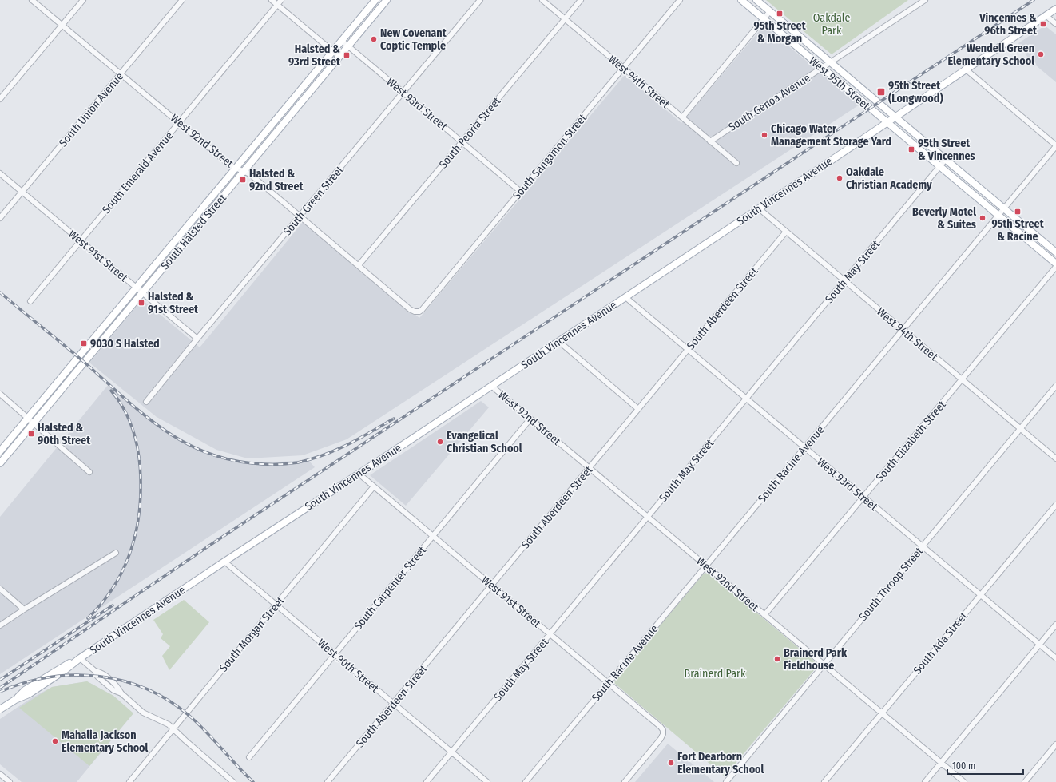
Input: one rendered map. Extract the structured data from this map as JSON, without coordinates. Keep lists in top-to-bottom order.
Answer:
{
  "streets": {
    "main road": ["West 95th Street", "South Vincennes Avenue", "South Halsted Street"],
    "street": [
      "West 94th Street",
      "South Genoa Avenue",
      "West 93rd Street",
      "South Union Avenue",
      "South Peoria Street",
      "West 92nd Street",
      "South Sangamon Street",
      "South Emerald Avenue",
      "South Green Street",
      "West 91st Street",
      "South May Street",
      "South Aberdeen Street",
      "South Elizabeth Street",
      "South Racine Avenue",
      "South Throop Street",
      "South Carpenter Street",
      "South Morgan Street",
      "South Ada Street",
      "West 90th Street"
    ]
  },
  "crossings": [
    ["West 94th Street", "South Genoa Avenue"],
    ["West 94th Street", "South Peoria Street"],
    ["West 94th Street", "South Sangamon Street"],
    ["West 94th Street", "South Vincennes Avenue"],
    ["West 94th Street", "South May Street"],
    ["West 94th Street", "South Aberdeen Street"],
    ["West 94th Street", "South Elizabeth Street"],
    ["West 94th Street", "South Racine Avenue"],
    ["West 94th Street", "South Throop Street"],
    ["West 95th Street", "South Genoa Avenue"],
    ["West 95th Street", "South Vincennes Avenue"],
    ["West 95th Street", "South May Street"],
    ["West 95th Street", "South Racine Avenue"],
    ["West 93rd Street", "South Peoria Street"],
    ["West 93rd Street", "South Sangamon Street"],
    ["West 93rd Street", "South Vincennes Avenue"],
    ["West 93rd Street", "South Green Street"],
    ["West 93rd Street", "South Halsted Street"],
    ["West 93rd Street", "South May Street"],
    ["West 93rd Street", "South Aberdeen Street"],
    ["West 93rd Street", "South Elizabeth Street"],
    ["West 93rd Street", "South Racine Avenue"],
    ["West 93rd Street", "South Throop Street"],
    ["West 93rd Street", "South Ada Street"],
    ["South Union Avenue", "West 92nd Street"],
    ["South Union Avenue", "West 91st Street"],
    ["South Peoria Street", "West 92nd Street"],
    ["West 92nd Street", "South Sangamon Street"],
    ["West 92nd Street", "South Emerald Avenue"],
    ["West 92nd Street", "South Vincennes Avenue"],
    ["West 92nd Street", "South Green Street"],
    ["West 92nd Street", "South Halsted Street"],
    ["West 92nd Street", "South May Street"],
    ["West 92nd Street", "South Aberdeen Street"],
    ["West 92nd Street", "South Elizabeth Street"],
    ["West 92nd Street", "South Racine Avenue"],
    ["West 92nd Street", "South Throop Street"],
    ["West 92nd Street", "South Carpenter Street"],
    ["West 92nd Street", "South Ada Street"],
    ["South Emerald Avenue", "West 91st Street"],
    ["South Vincennes Avenue", "West 91st Street"],
    ["South Vincennes Avenue", "West 90th Street"],
    ["South Green Street", "West 91st Street"],
    ["South Halsted Street", "West 91st Street"],
    ["West 91st Street", "South May Street"],
    ["West 91st Street", "South Aberdeen Street"],
    ["West 91st Street", "South Racine Avenue"],
    ["West 91st Street", "South Carpenter Street"],
    ["West 91st Street", "South Morgan Street"],
    ["South May Street", "West 90th Street"],
    ["South Aberdeen Street", "West 90th Street"],
    ["South Carpenter Street", "West 90th Street"],
    ["South Morgan Street", "West 90th Street"]
  ],
  "parks": ["Oakdale Park", "Brainerd Park"],
  "places": {
    "transit": [
      "95th Street & Morgan",
      "Vincennes & 96th Street",
      "Halsted & 93rd Street",
      "95th Street (Longwood)",
      "95th Street & Vincennes",
      "Halsted & 92nd Street",
      "95th Street & Racine",
      "Halsted & 91st Street",
      "9030 S Halsted",
      "Halsted & 90th Street"
    ],
    "other": [
      "New Covenant Coptic Temple",
      "Wendell Green Elementary School",
      "Chicago Water Management Storage Yard",
      "Oakdale Christian Academy",
      "Beverly Motel & Suites",
      "Evangelical Christian School",
      "Brainerd Park Fieldhouse",
      "Mahalia Jackson Elementary School",
      "Fort Dearborn Elementary School"
    ]
  },
  "scale_bar": "100 m"
}
